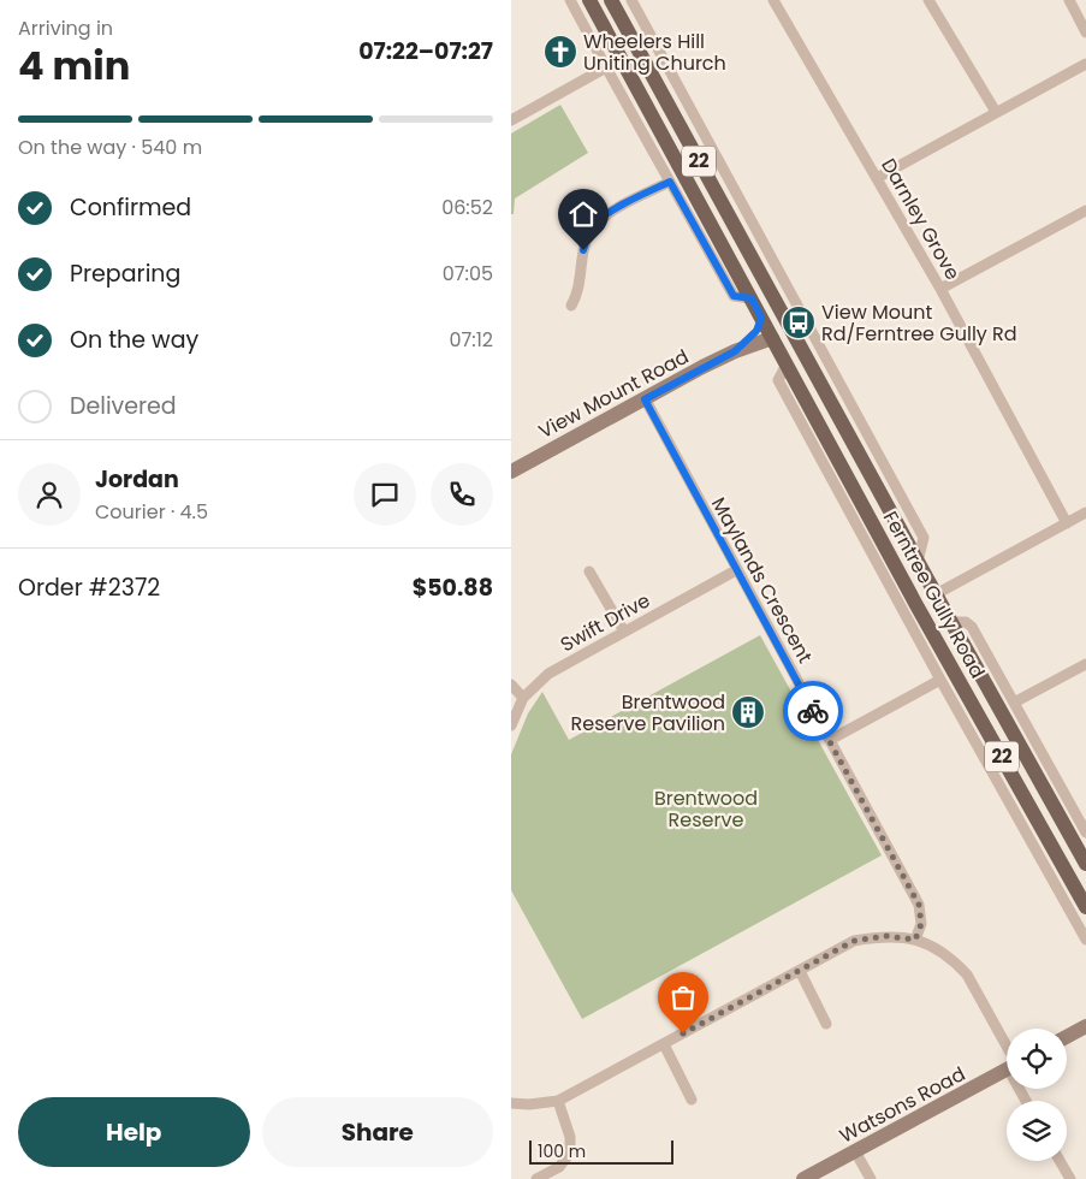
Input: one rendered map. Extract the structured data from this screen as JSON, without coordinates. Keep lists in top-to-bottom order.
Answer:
{
  "streets": {
    "main road": ["22", "Ferntree Gully Road"],
    "street": [
      "Darnley Grove",
      "View Mount Road",
      "Maylands Crescent",
      "Swift Drive",
      "Watsons Road"
    ]
  },
  "crossings": [
    ["View Mount Road", "Maylands Crescent"],
    ["View Mount Road", "Ferntree Gully Road"],
    ["Maylands Crescent", "Swift Drive"]
  ],
  "parks": ["Brentwood Reserve"],
  "places": {
    "church": ["Wheelers Hill Uniting Church"],
    "bus stop": ["View Mount Rd/Ferntree Gully Rd"],
    "building": ["Brentwood Reserve Pavilion"]
  },
  "scale_bar": "100 m",
  "page": {
    "heading": ["4 min", "Arriving in", "07:22–07:27"],
    "panel": [
      "Jordan",
      "Courier · 4.5",
      "Order #2372",
      "$50.88"
    ],
    "bar": "On the way · 540 m",
    "list": [
      ["Confirmed", "06:52"],
      ["Preparing", "07:05"],
      ["On the way", "07:12"],
      "Delivered"
    ],
    "buttons": ["Help", "Share"],
    "scale": "100 m"
  }
}
